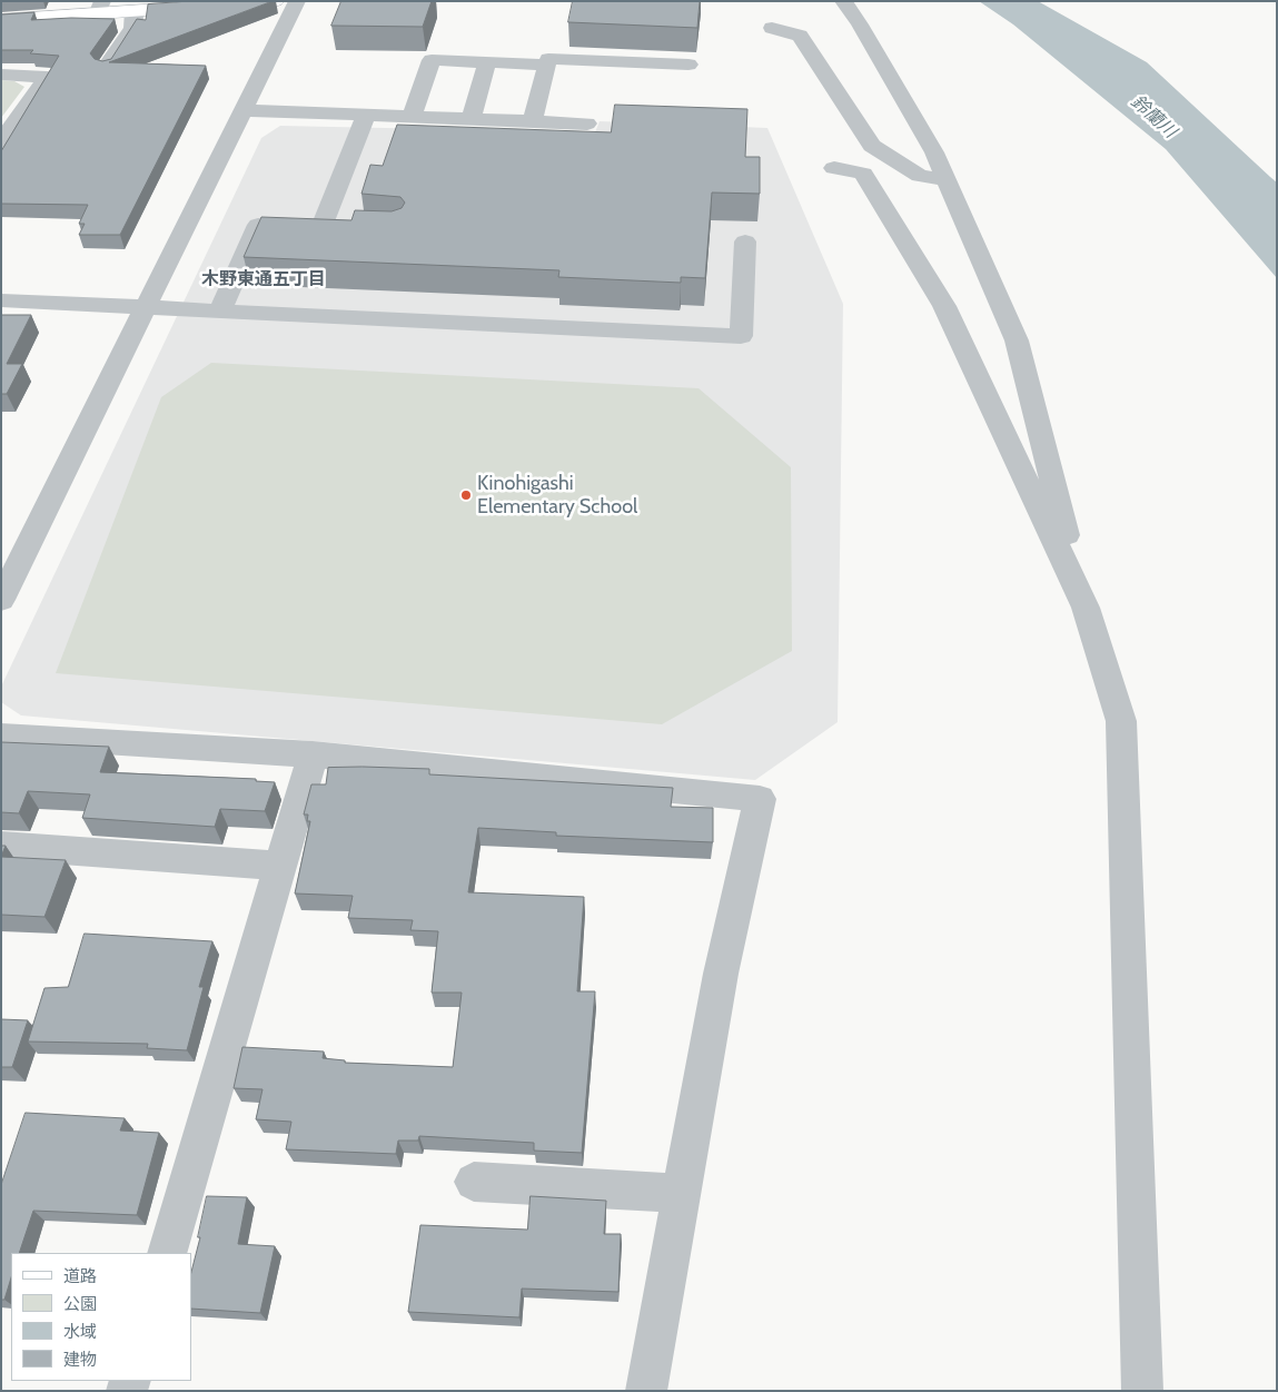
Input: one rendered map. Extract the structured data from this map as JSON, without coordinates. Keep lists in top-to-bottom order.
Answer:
{
  "districts": ["木野東通五丁目"],
  "water": ["鈴蘭川"],
  "places": ["Kinohigashi Elementary School"],
  "legend": [
    "道路",
    "公園",
    "水域",
    "建物"
  ]
}
